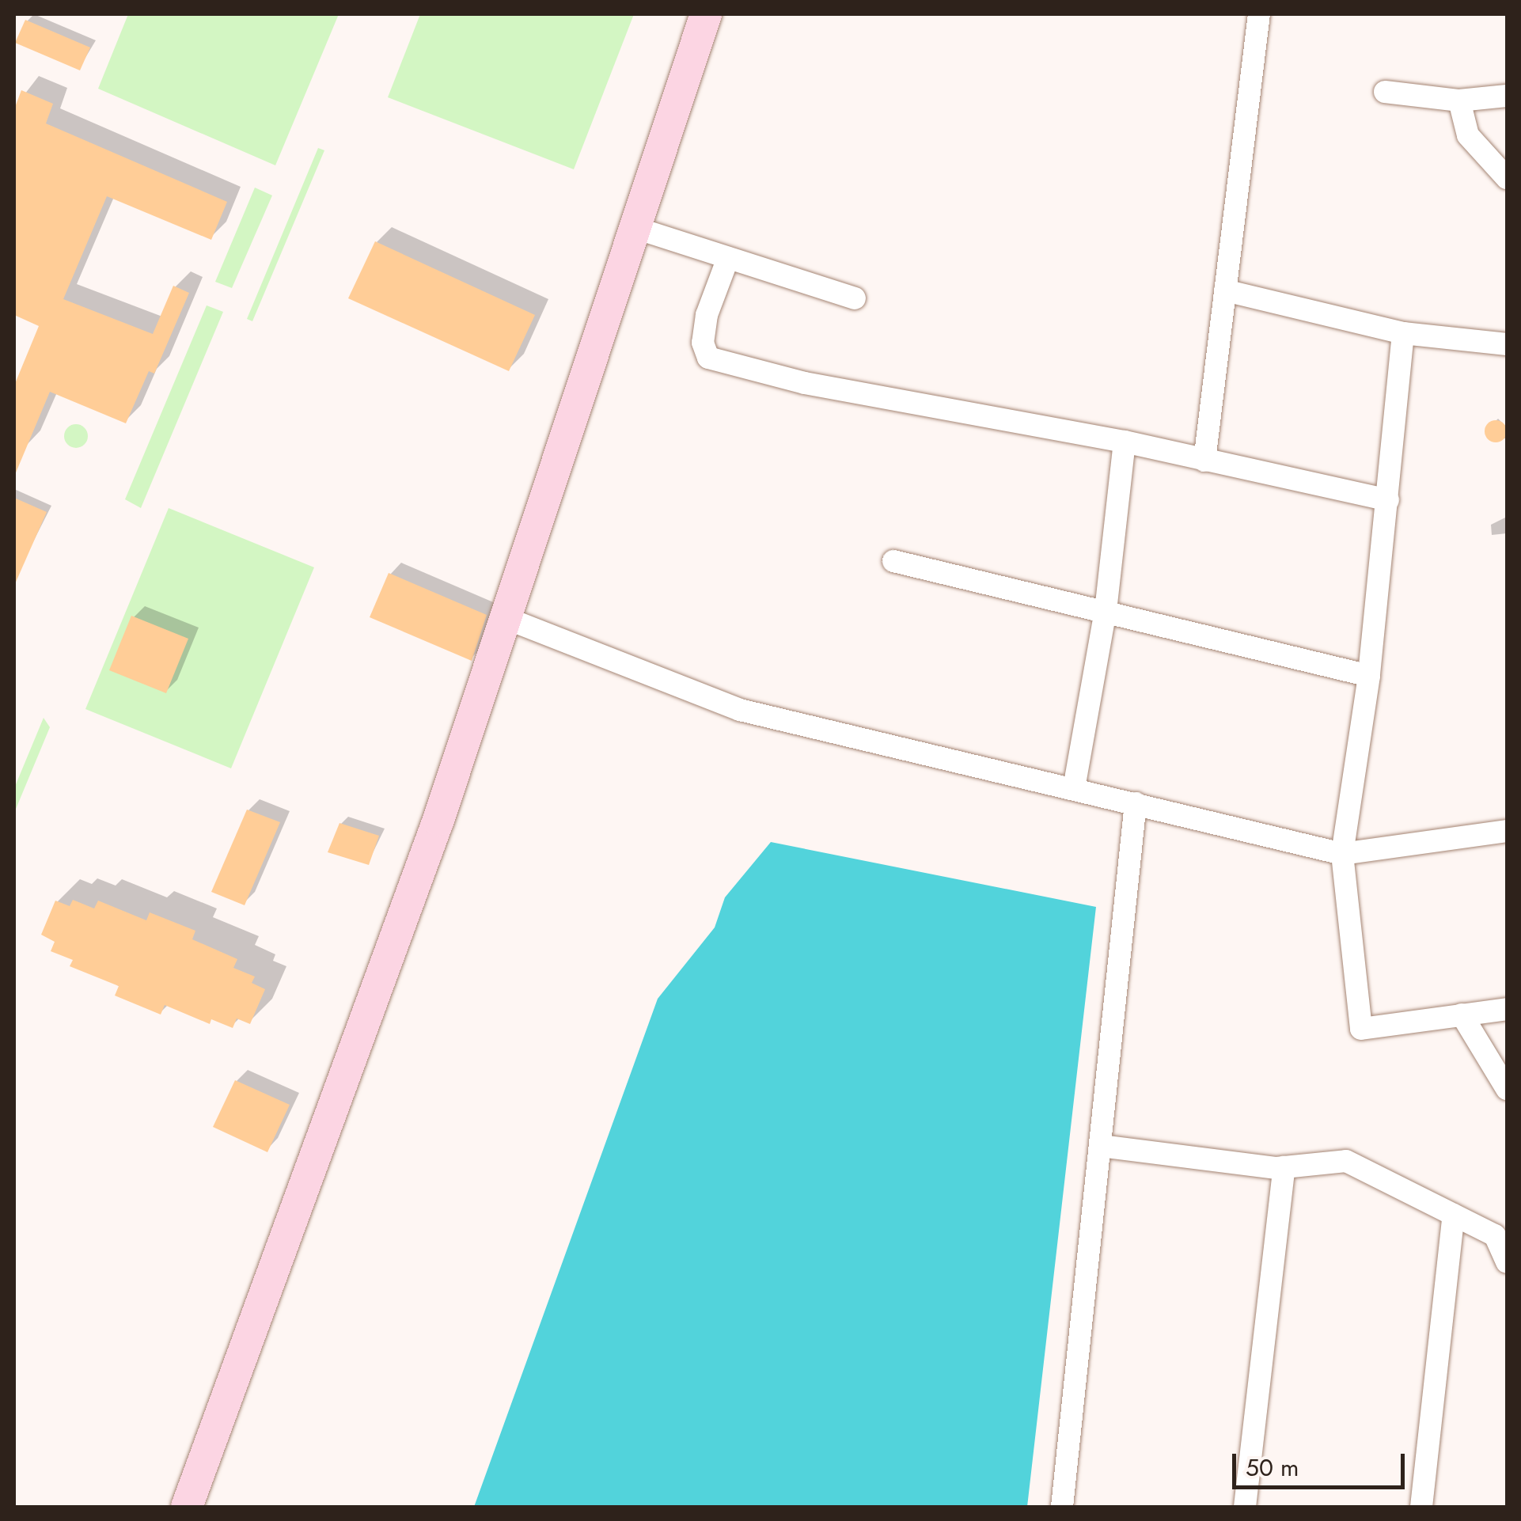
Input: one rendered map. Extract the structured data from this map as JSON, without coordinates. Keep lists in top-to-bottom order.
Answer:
{
  "scale_bar": "50 m"
}
